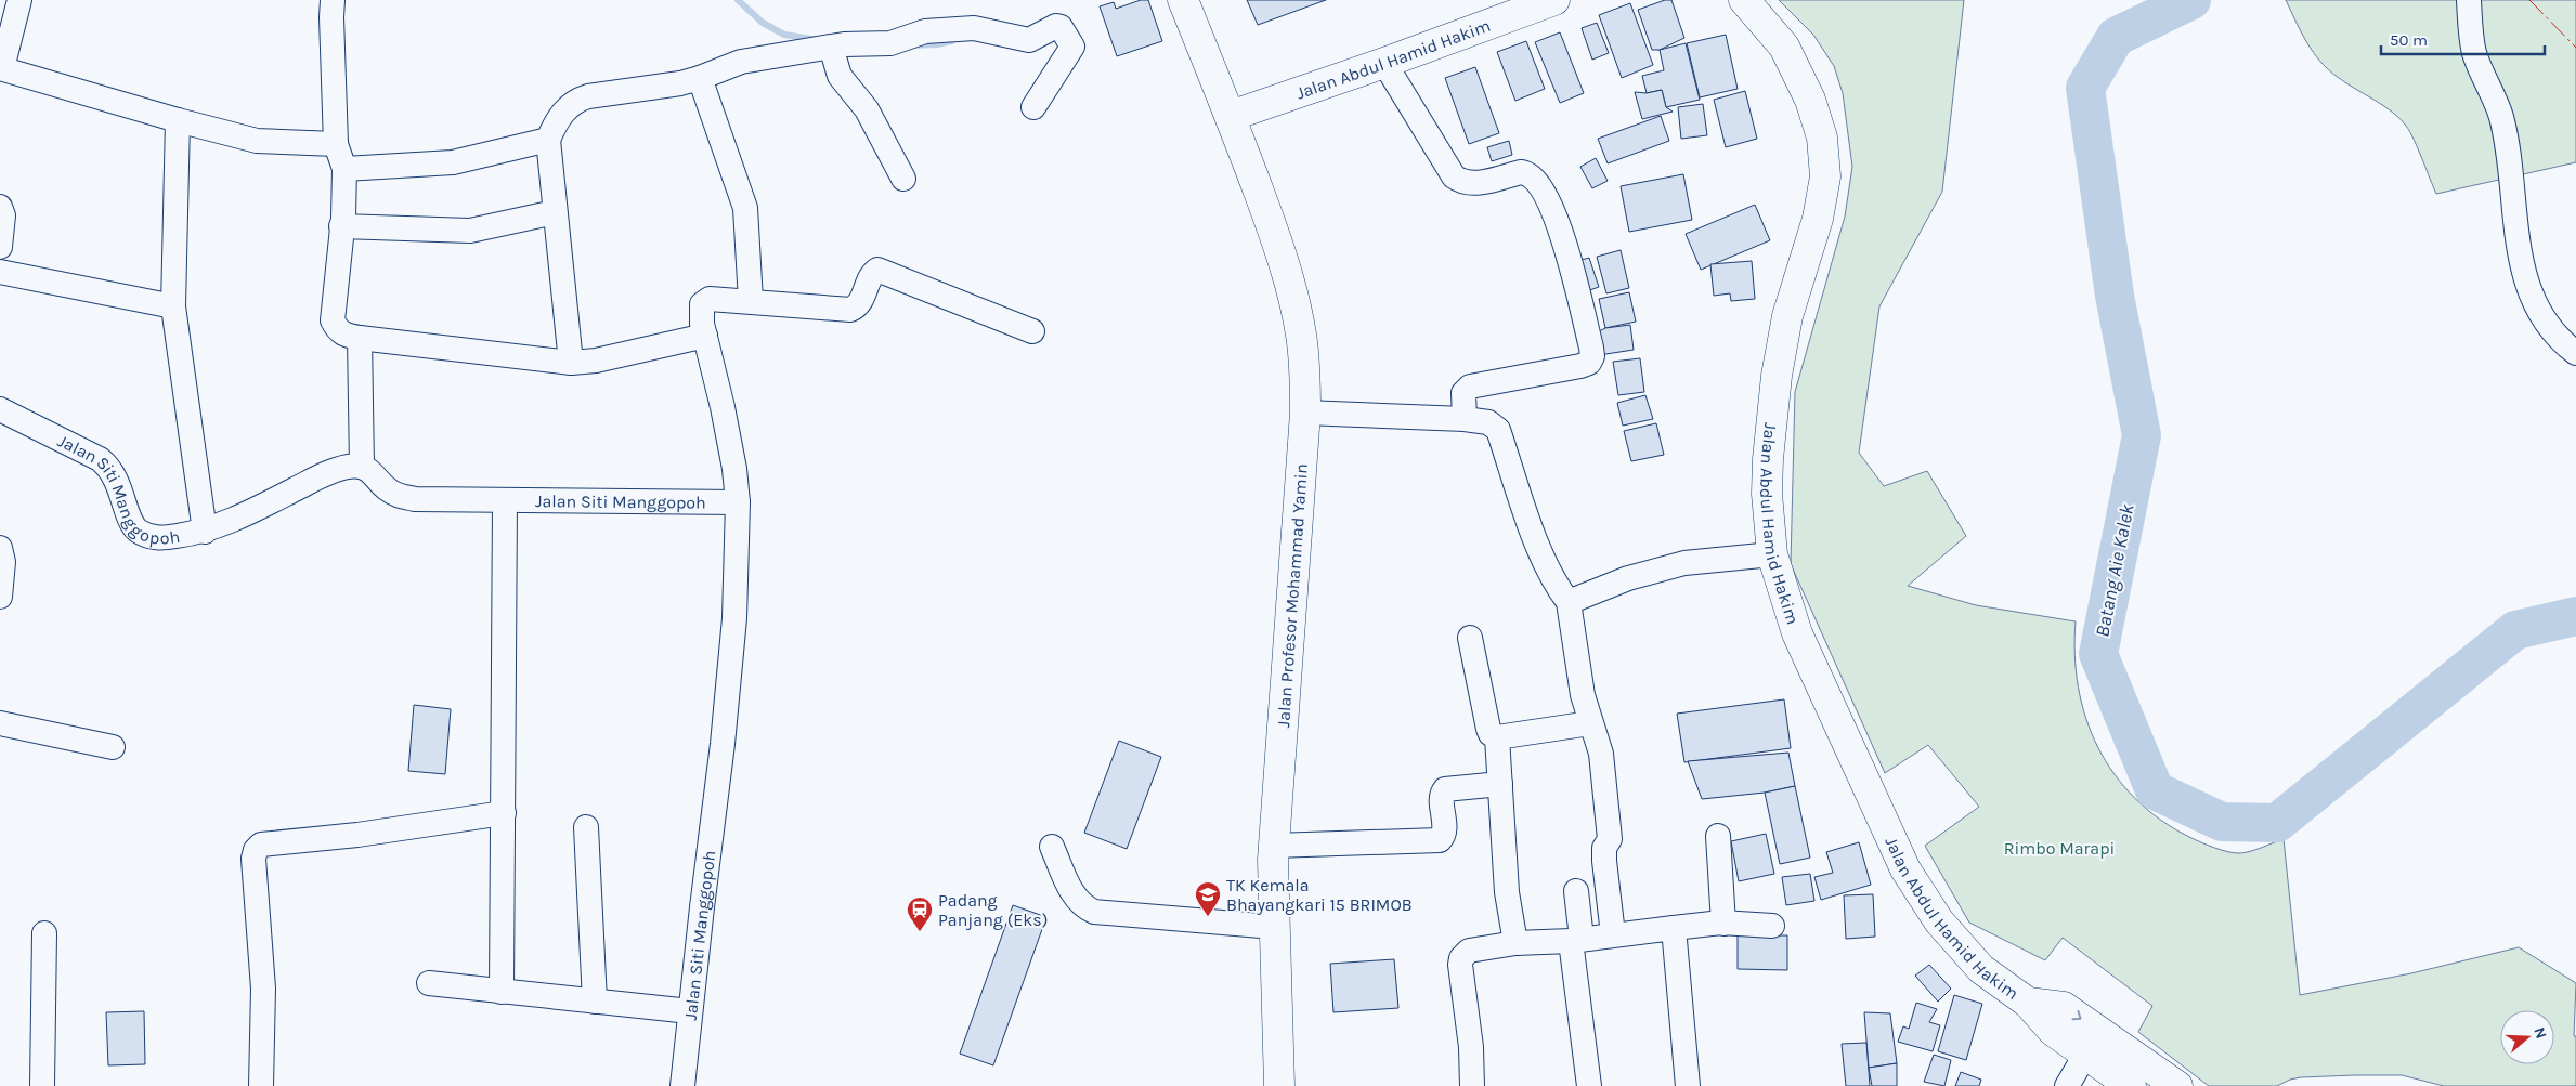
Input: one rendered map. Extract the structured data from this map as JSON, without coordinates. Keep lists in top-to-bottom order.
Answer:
{
  "streets": {
    "main road": ["Jalan Abdul Hamid Hakim", "Jalan Profesor Mohammad Yamin"],
    "street": ["Jalan Siti Manggopoh"]
  },
  "crossings": [
    ["Jalan Abdul Hamid Hakim", "Jalan Profesor Mohammad Yamin"]
  ],
  "water": ["Batang Aie Kalek"],
  "parks": ["Rimbo Marapi"],
  "places": {
    "school or university": ["TK Kemala Bhayangkari 15 BRIMOB"],
    "station": ["Padang Panjang (Eks)"]
  },
  "scale_bar": "50 m",
  "north": "right"
}
